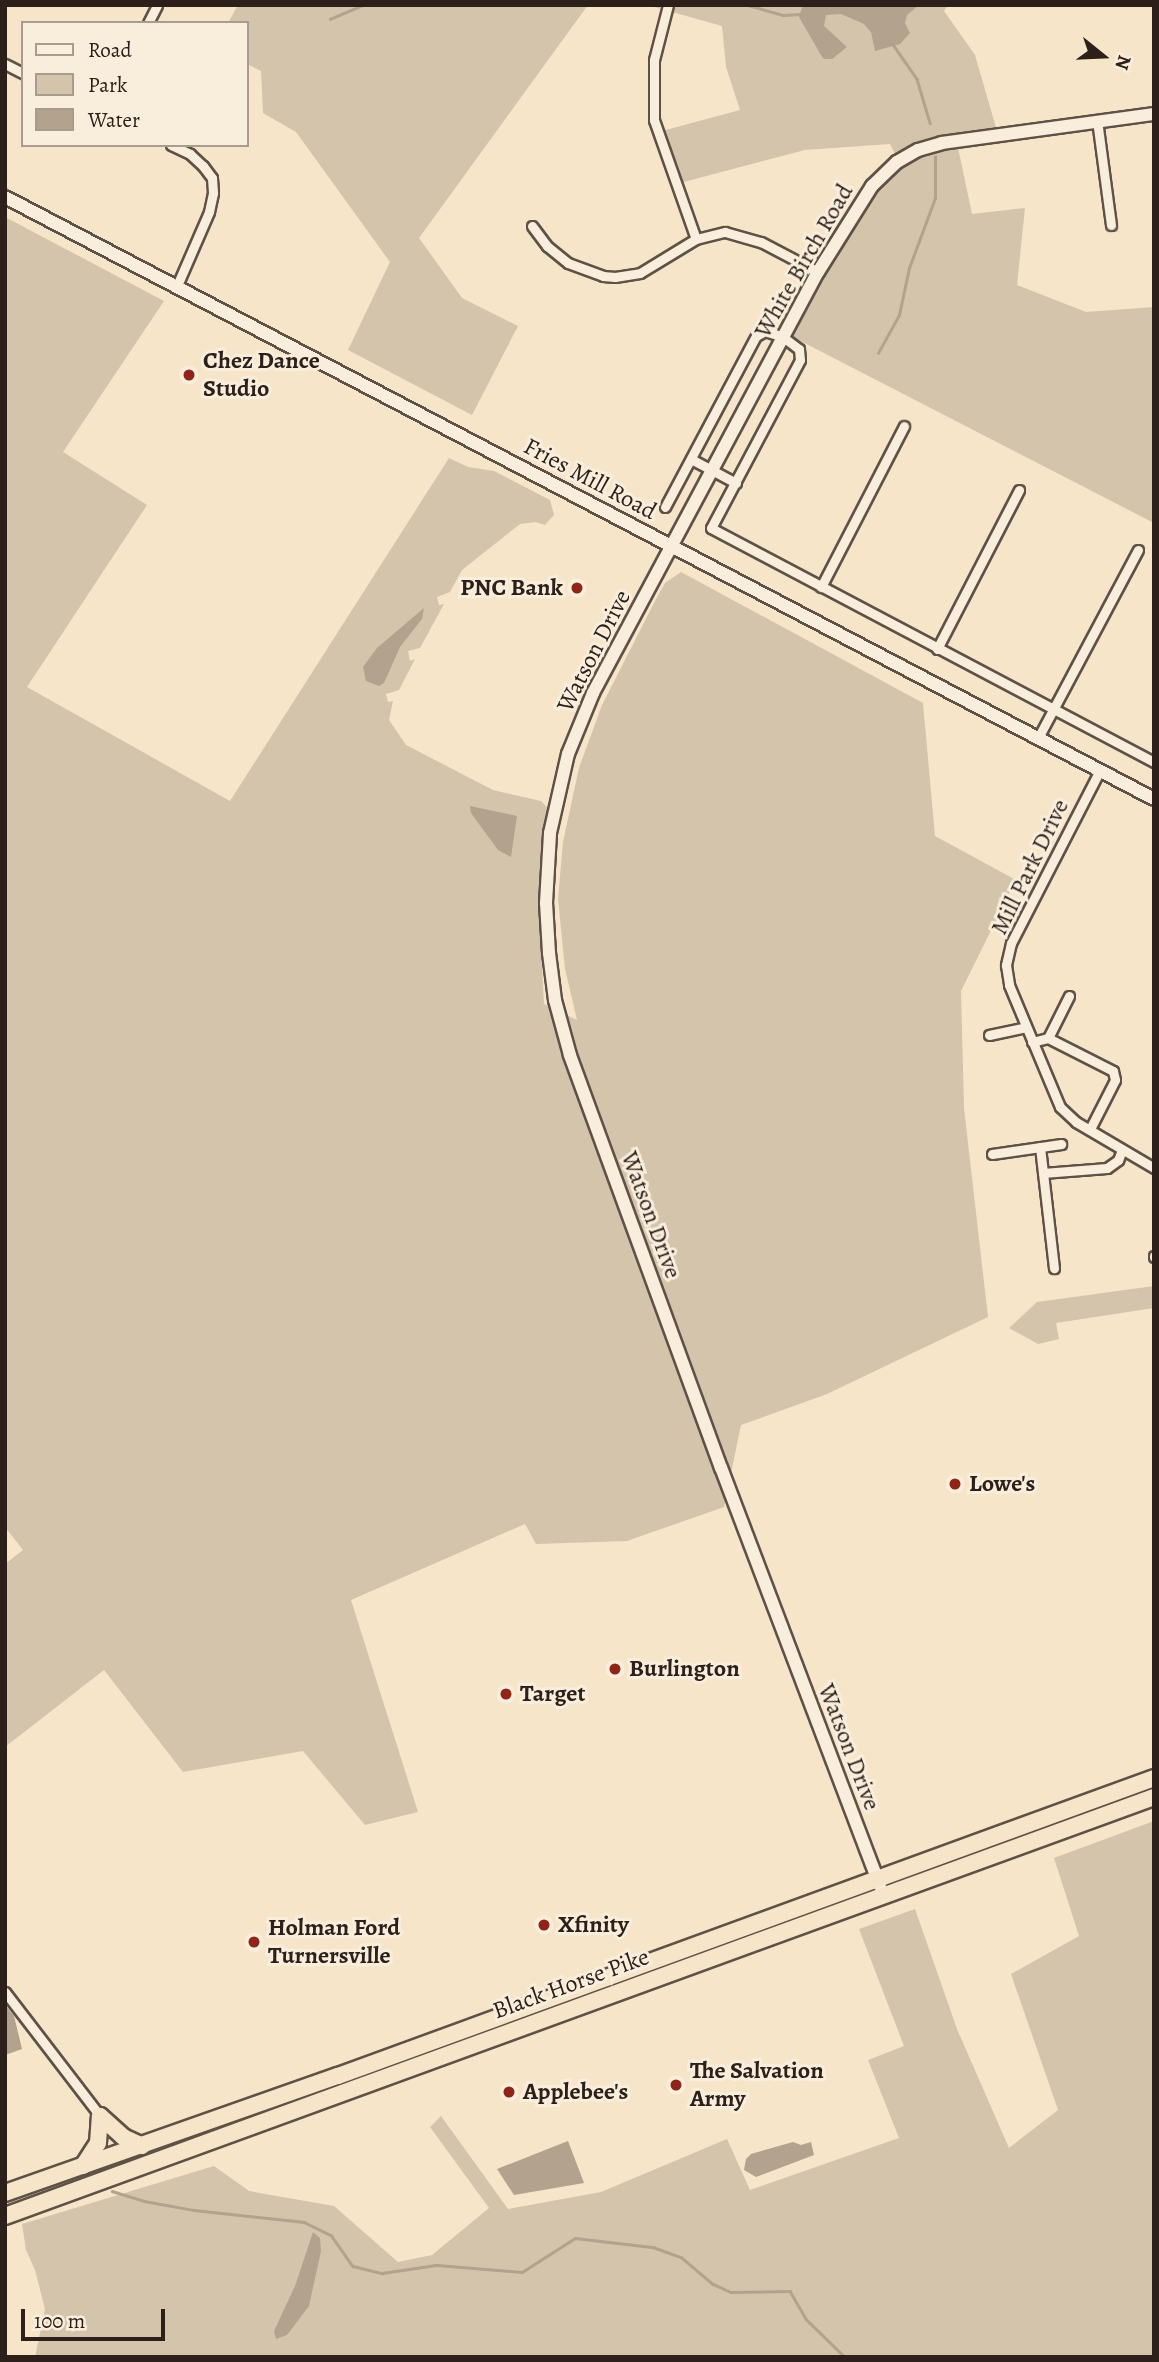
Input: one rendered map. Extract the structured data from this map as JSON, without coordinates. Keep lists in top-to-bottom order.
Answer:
{
  "streets": {
    "highway": ["Black Horse Pike"],
    "street": [
      "White Birch Road",
      "Fries Mill Road",
      "Watson Drive",
      "Mill Park Drive"
    ]
  },
  "crossings": [
    ["White Birch Road", "Fries Mill Road"],
    ["White Birch Road", "Watson Drive"],
    ["Fries Mill Road", "Watson Drive"],
    ["Fries Mill Road", "Mill Park Drive"],
    ["Watson Drive", "Black Horse Pike"]
  ],
  "places": [
    "Chez Dance Studio",
    "PNC Bank",
    "Lowe's",
    "Burlington",
    "Target",
    "Xfinity",
    "Holman Ford Turnersville",
    "The Salvation Army",
    "Applebee's"
  ],
  "legend": ["Road", "Park", "Water"],
  "scale_bar": "100 m",
  "north": "right"
}
